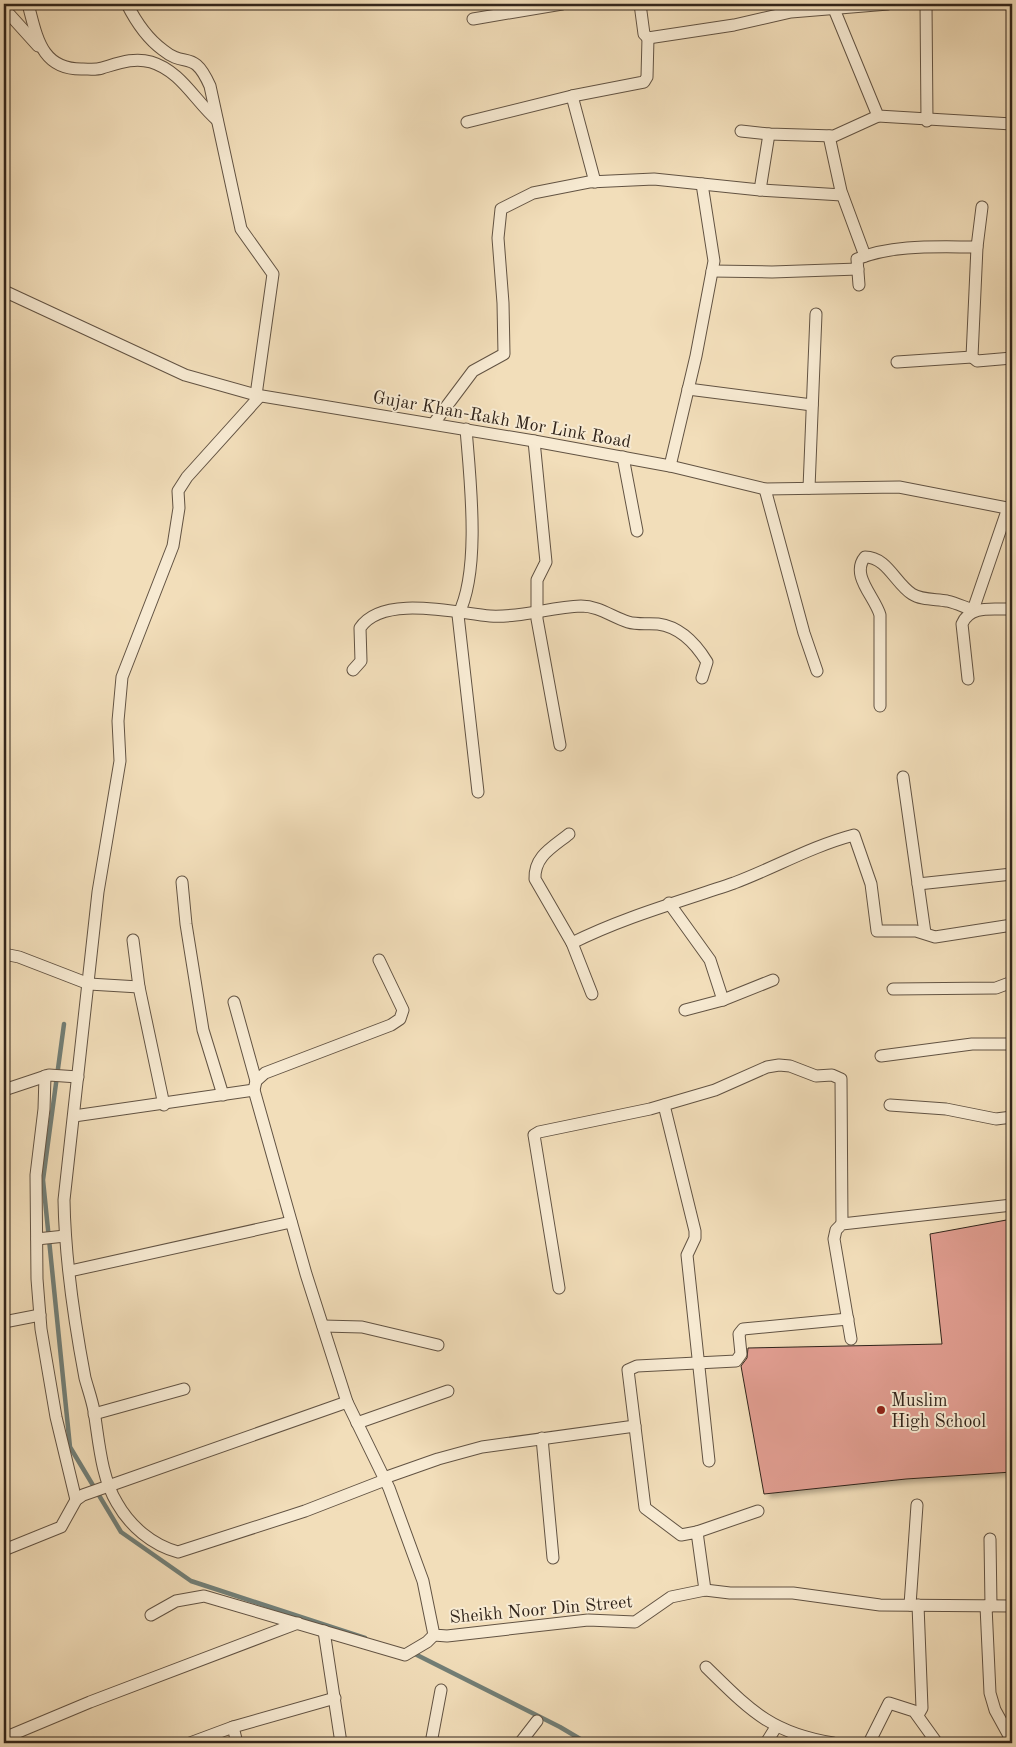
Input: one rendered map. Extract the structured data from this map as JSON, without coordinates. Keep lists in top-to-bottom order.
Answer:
{
  "streets": {
    "street": ["Gujar Khan-Rakh Mor Link Road", "Sheikh Noor Din Street"]
  },
  "places": ["Muslim High School"]
}
